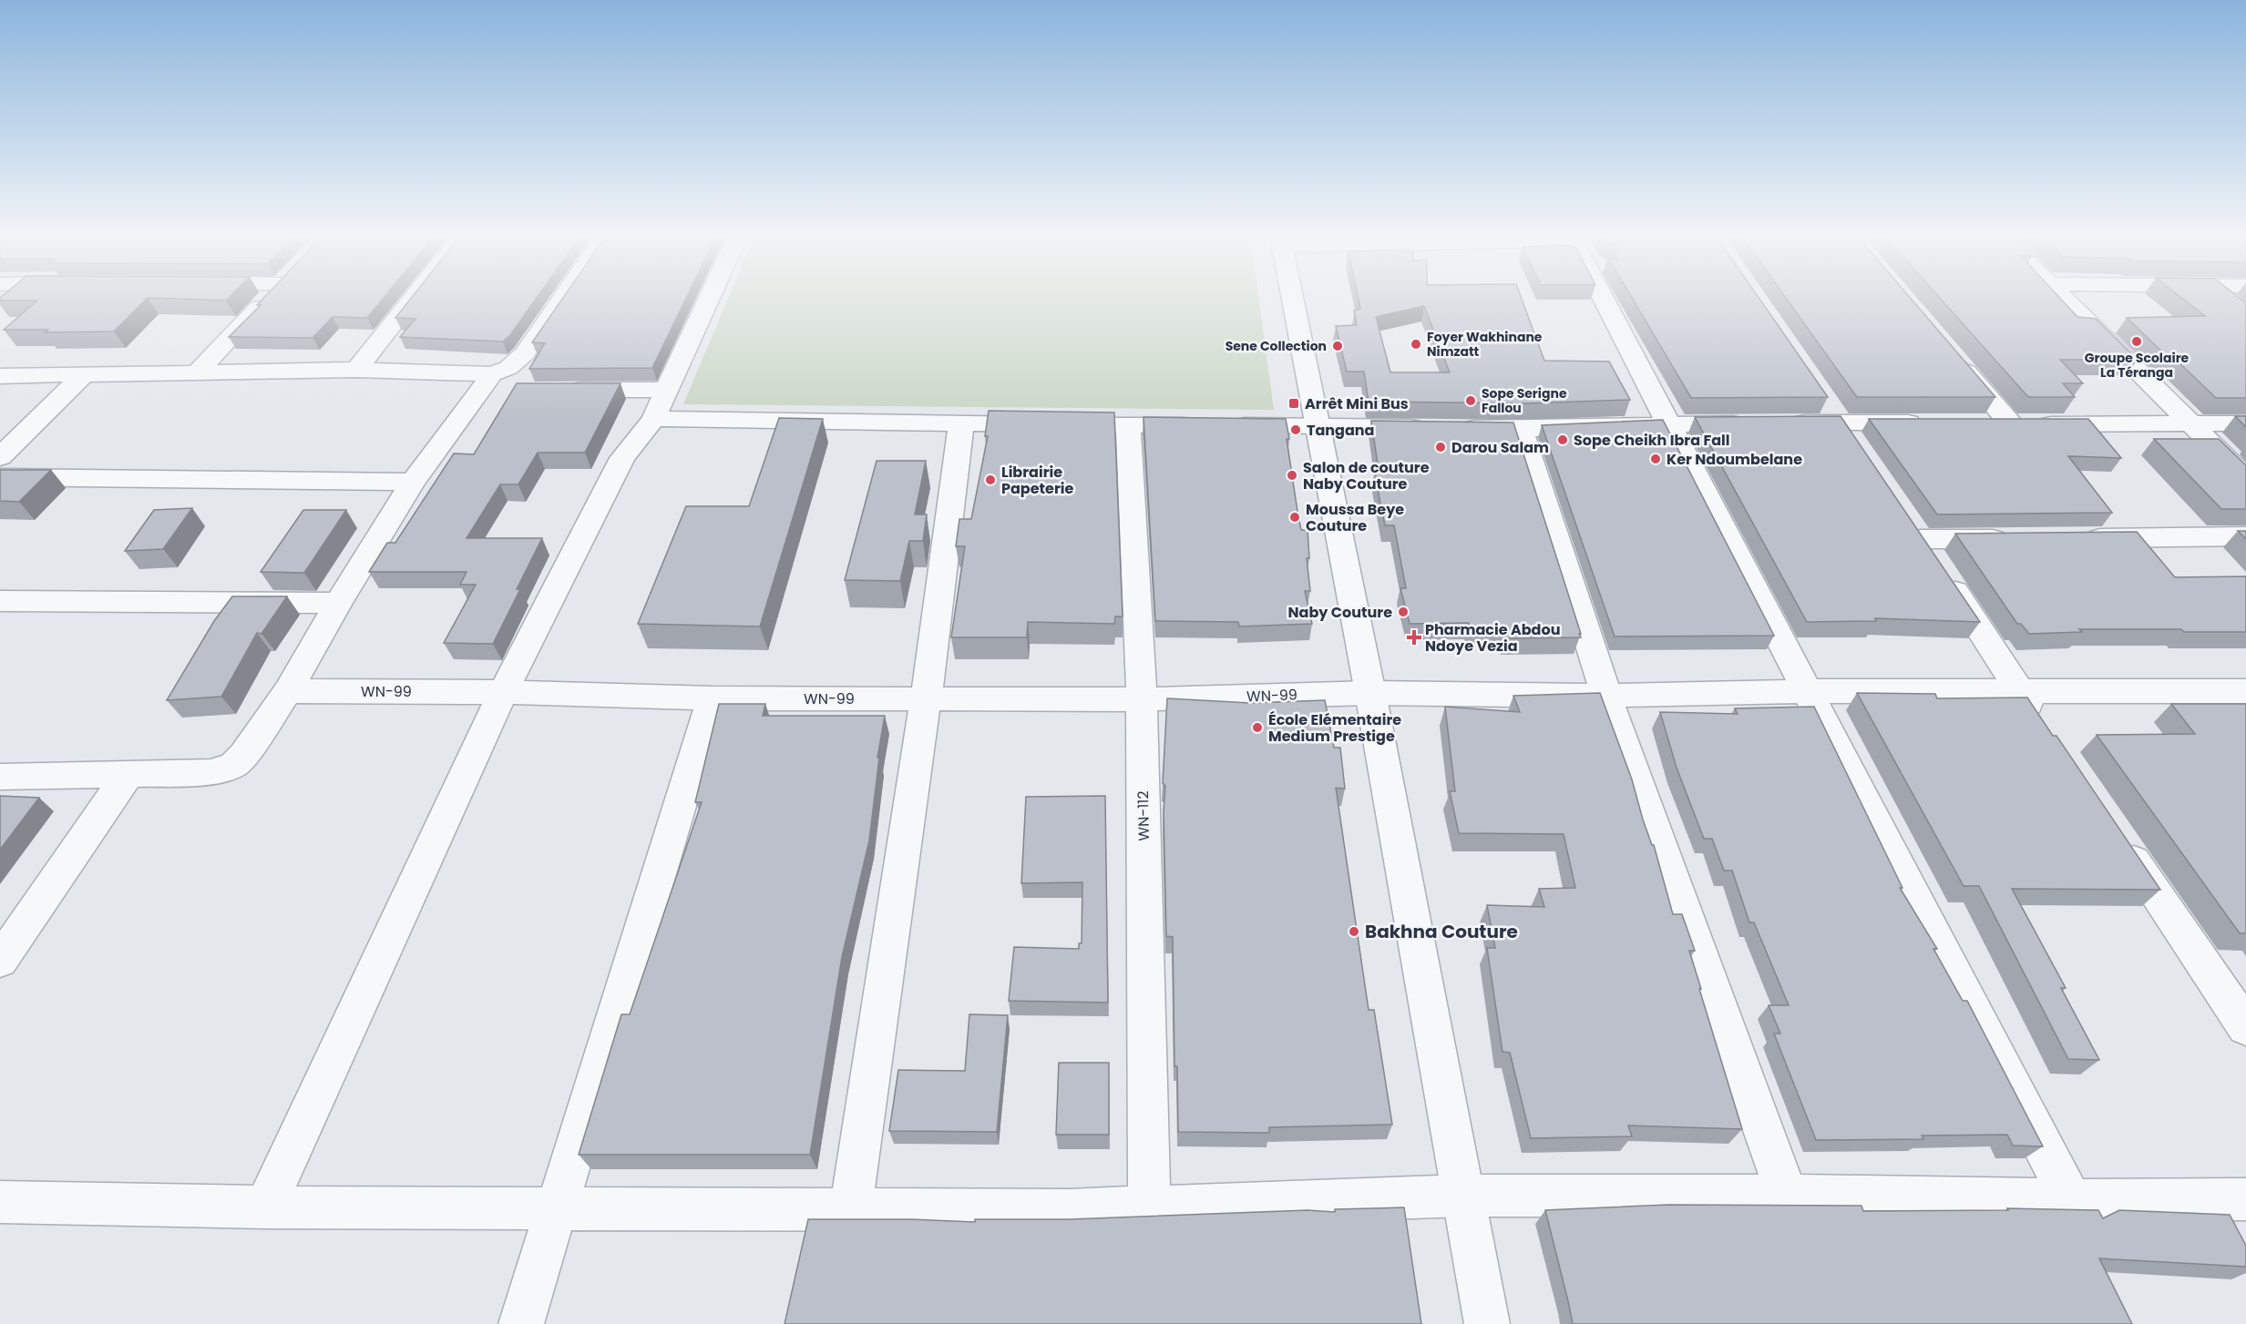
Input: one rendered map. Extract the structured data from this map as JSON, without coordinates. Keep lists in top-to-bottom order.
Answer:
{
  "streets": {
    "street": ["WN-99", "WN-112"]
  },
  "crossings": [
    ["WN-99", "WN-112"]
  ],
  "places": {
    "other": [
      "Groupe Scolaire La Téranga",
      "Foyer Wakhinane Nimzatt",
      "Sene Collection",
      "Sope Serigne Fallou",
      "Tangana",
      "Sope Cheikh Ibra Fall",
      "Darou Salam",
      "Ker Ndoumbelane",
      "Salon de couture Naby Couture",
      "Librairie Papeterie",
      "Moussa Beye Couture",
      "Naby Couture",
      "École Elémentaire Medium Prestige",
      "Bakhna Couture"
    ],
    "transit": ["Arrêt Mini Bus"],
    "health": ["Pharmacie Abdou Ndoye Vezia"]
  }
}
